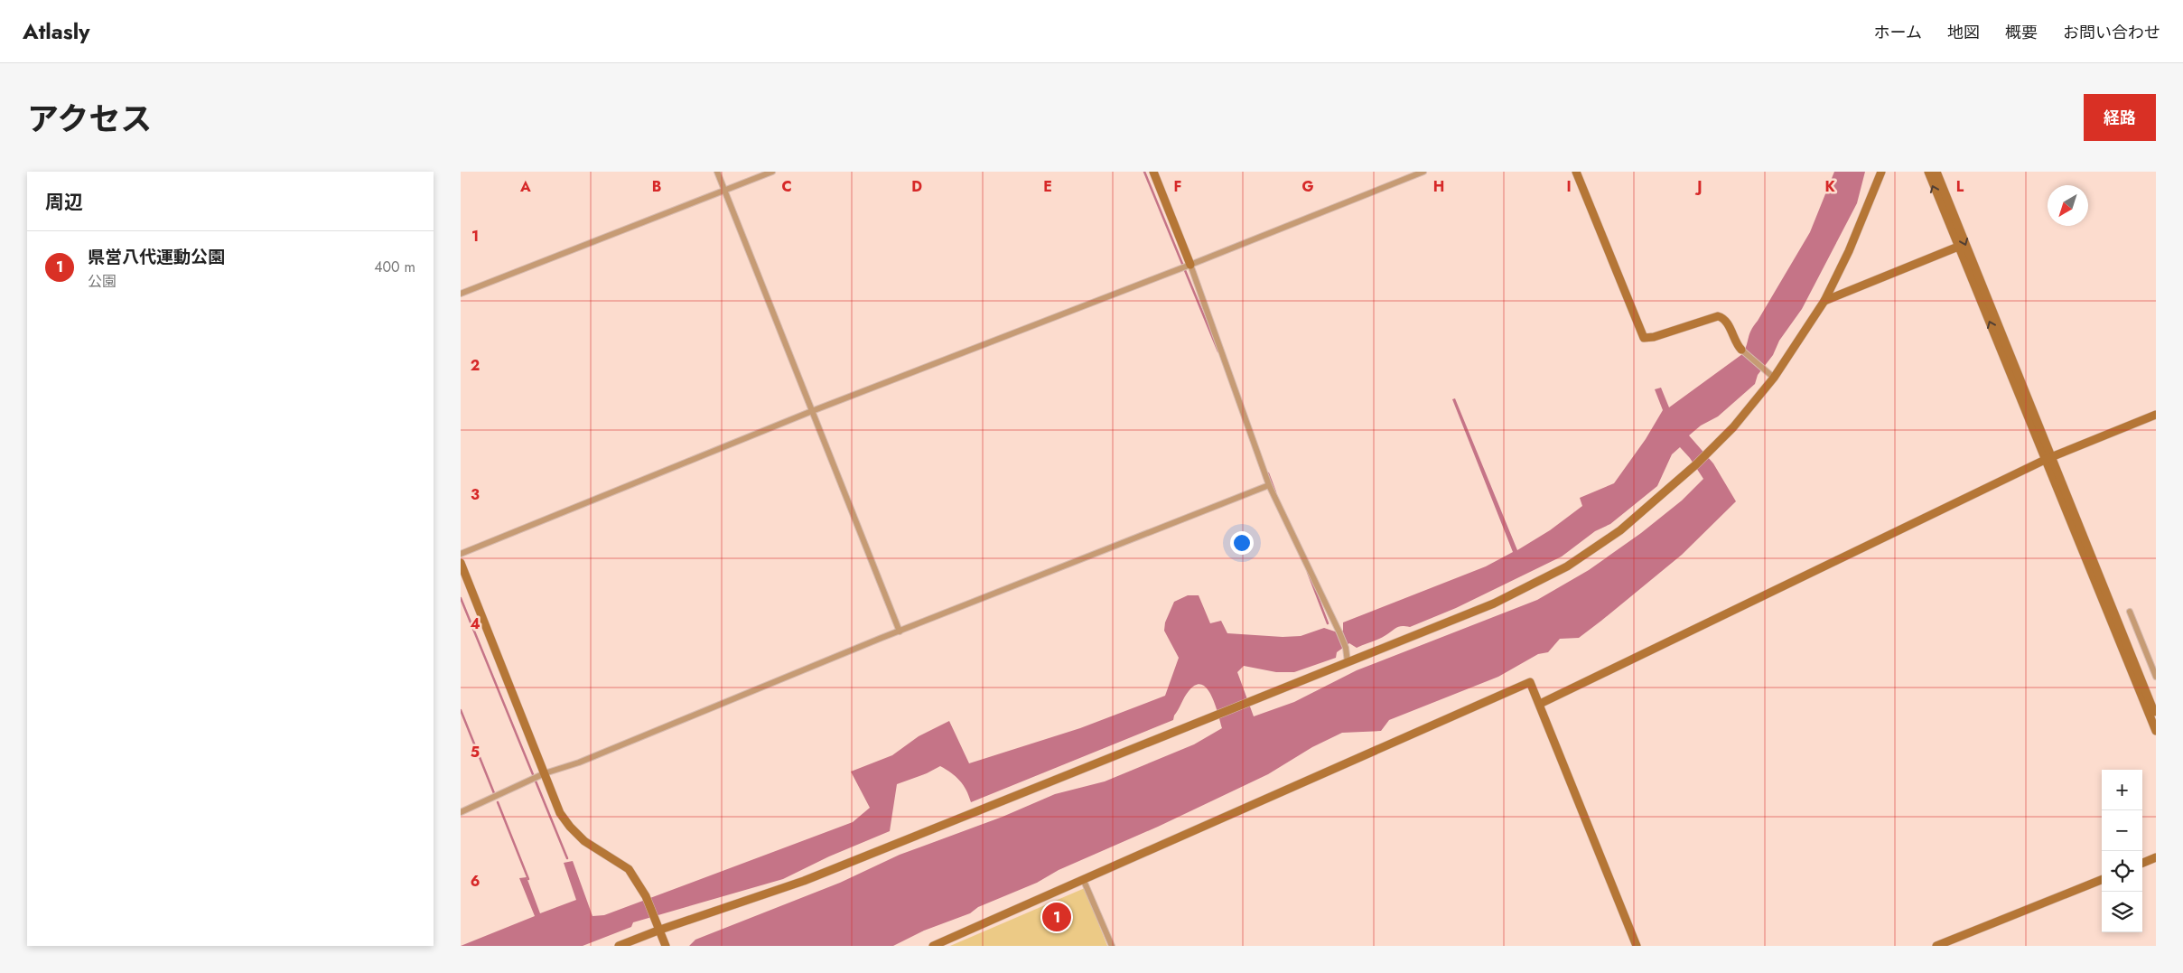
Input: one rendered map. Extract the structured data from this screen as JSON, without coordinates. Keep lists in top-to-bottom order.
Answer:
{
  "north": "bottom left",
  "page": {
    "header": "Atlasly",
    "nav": [
      "ホーム",
      "地図",
      "概要",
      "お問い合わせ"
    ],
    "title": "アクセス",
    "buttons": "経路",
    "heading": "周辺",
    "list": [
      {
        "mark": "1",
        "name": "県営八代運動公園",
        "note": "公園",
        "value": "400 m"
      }
    ],
    "map_buttons": ["+", "−"],
    "pins": "1"
  },
  "grid": {
    "columns": [
      "A",
      "B",
      "C",
      "D",
      "E",
      "F",
      "G",
      "H",
      "I",
      "J",
      "K",
      "L"
    ],
    "rows": [
      "1",
      "2",
      "3",
      "4",
      "5",
      "6"
    ]
  }
}
